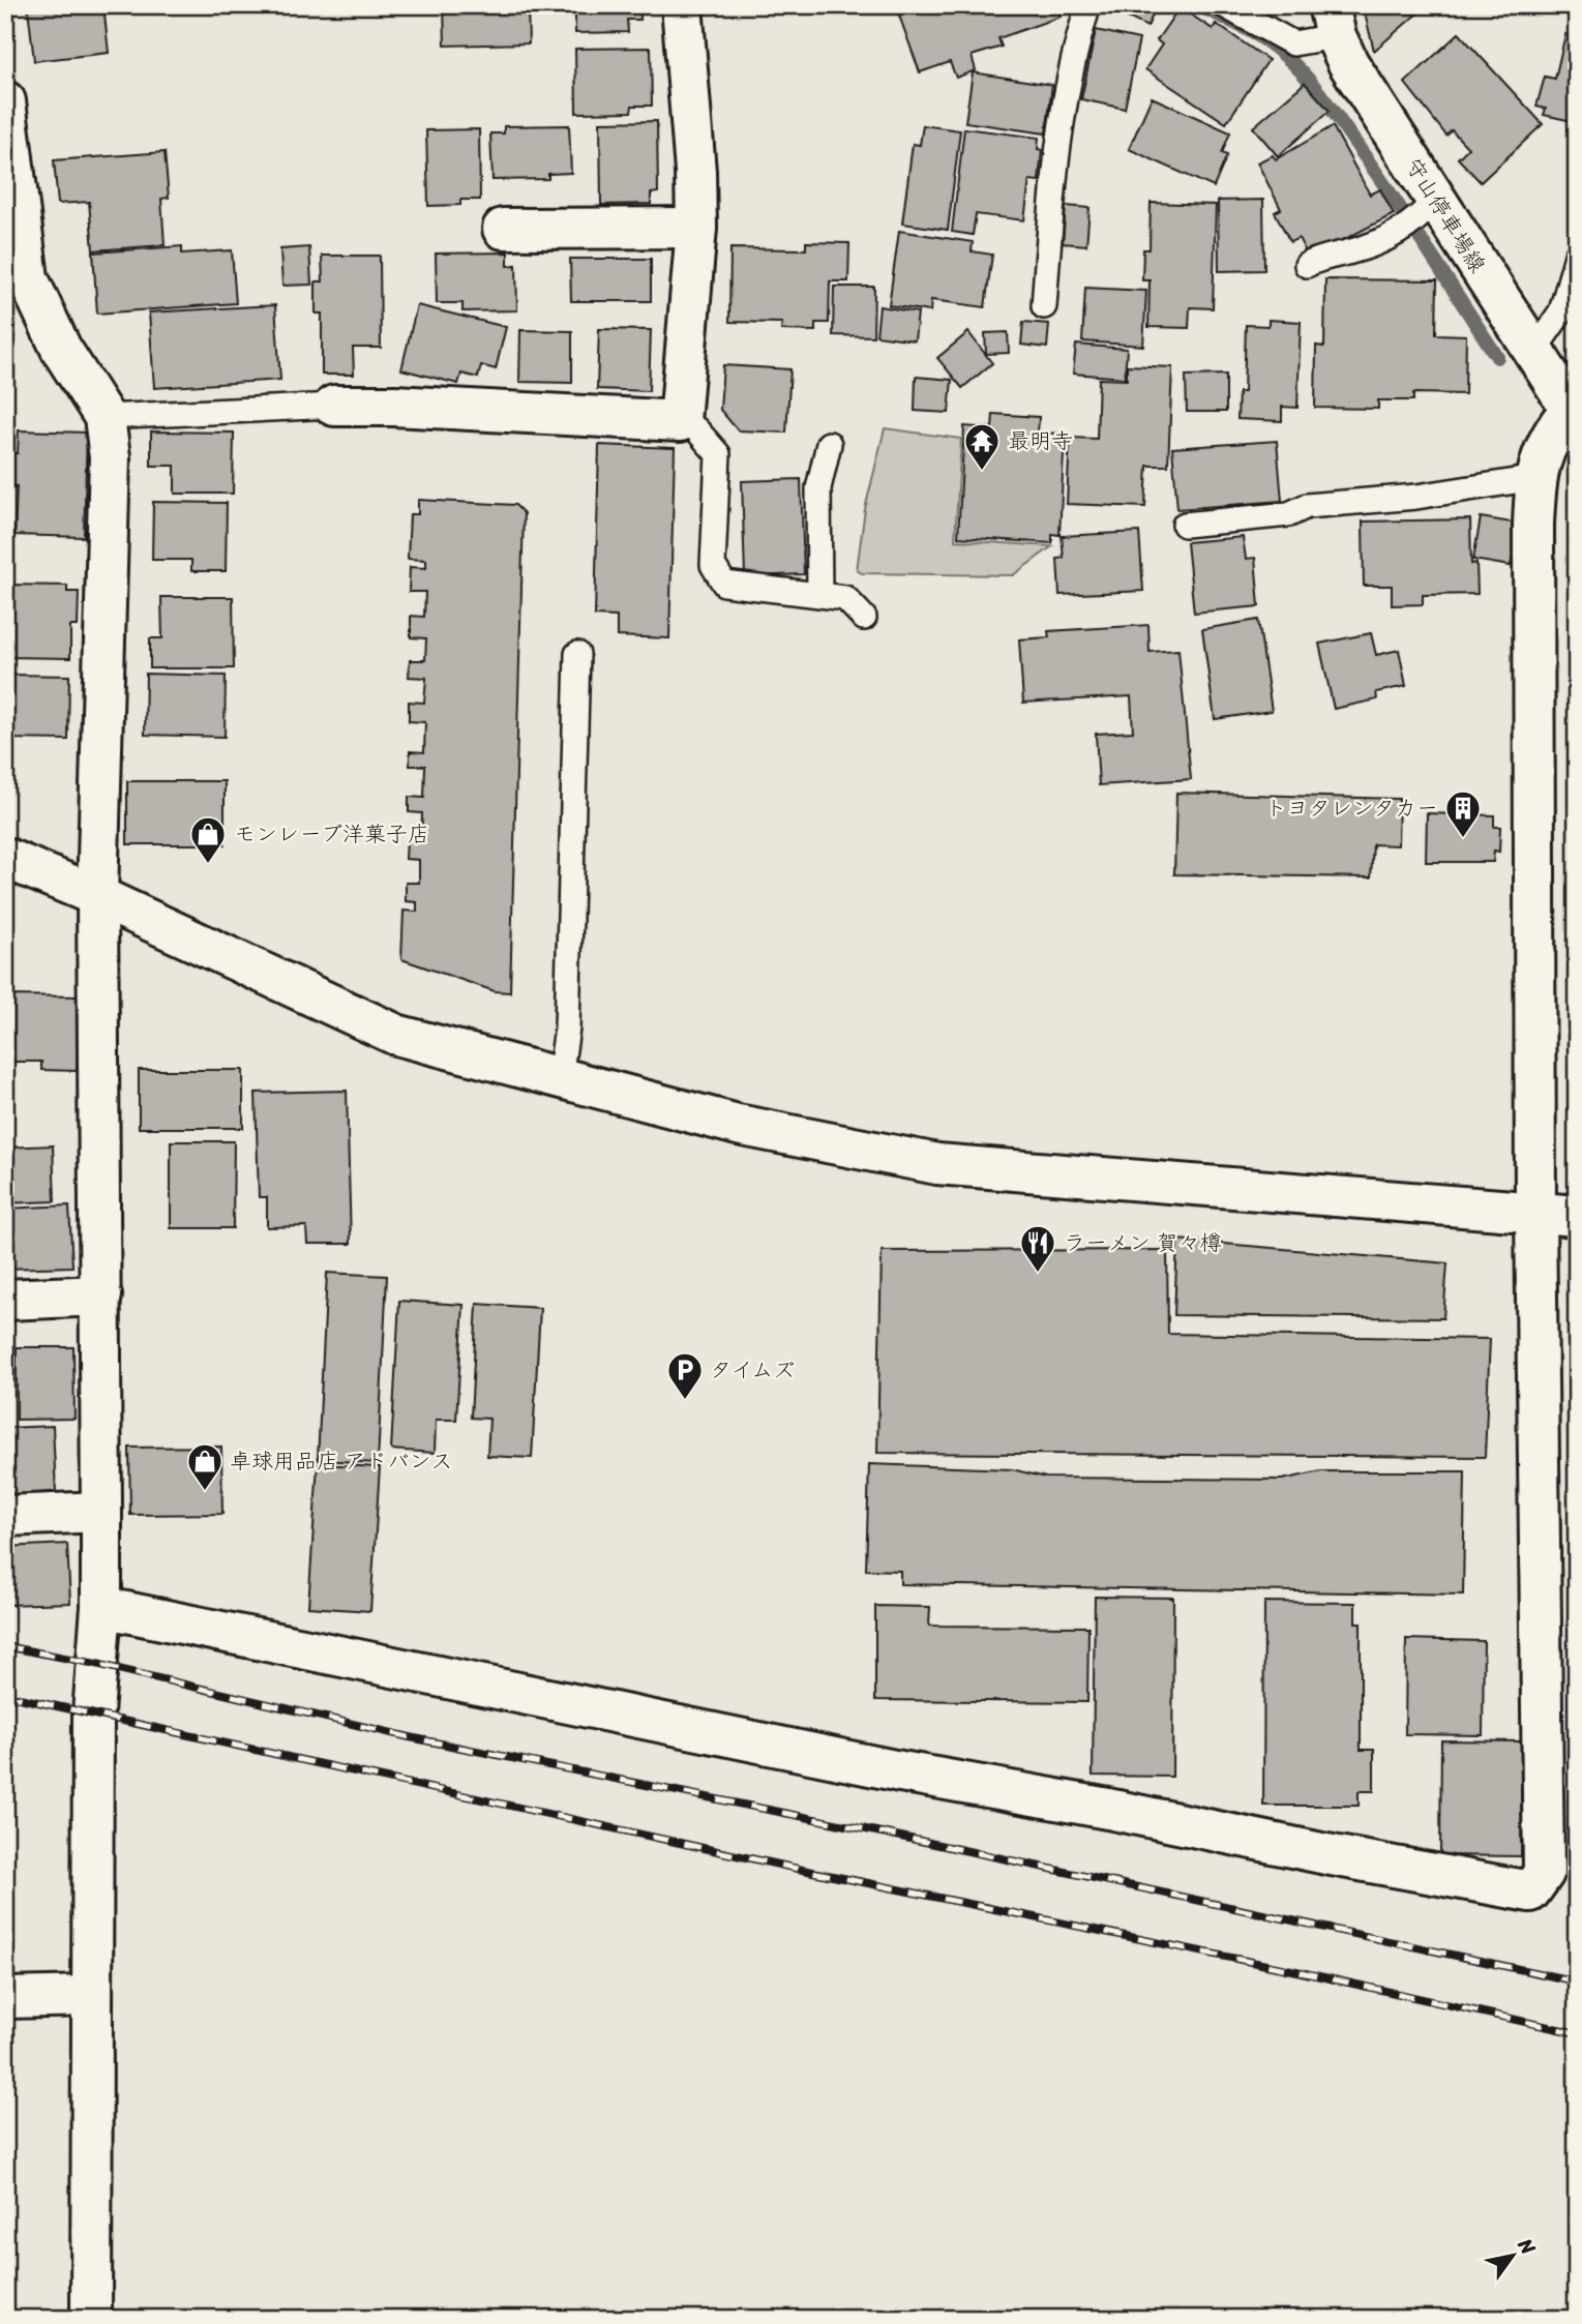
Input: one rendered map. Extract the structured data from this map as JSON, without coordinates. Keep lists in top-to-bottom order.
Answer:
{
  "streets": {
    "street": ["守山停車場線"]
  },
  "places": {
    "temple": ["最明寺"],
    "building": ["トヨタレンタカー"],
    "shop": ["モンレーブ洋菓子店", "卓球用品店 アドバンス"],
    "restaurant": ["ラーメン 賀々樽"],
    "parking": ["タイムズ"]
  },
  "north": "top right"
}
